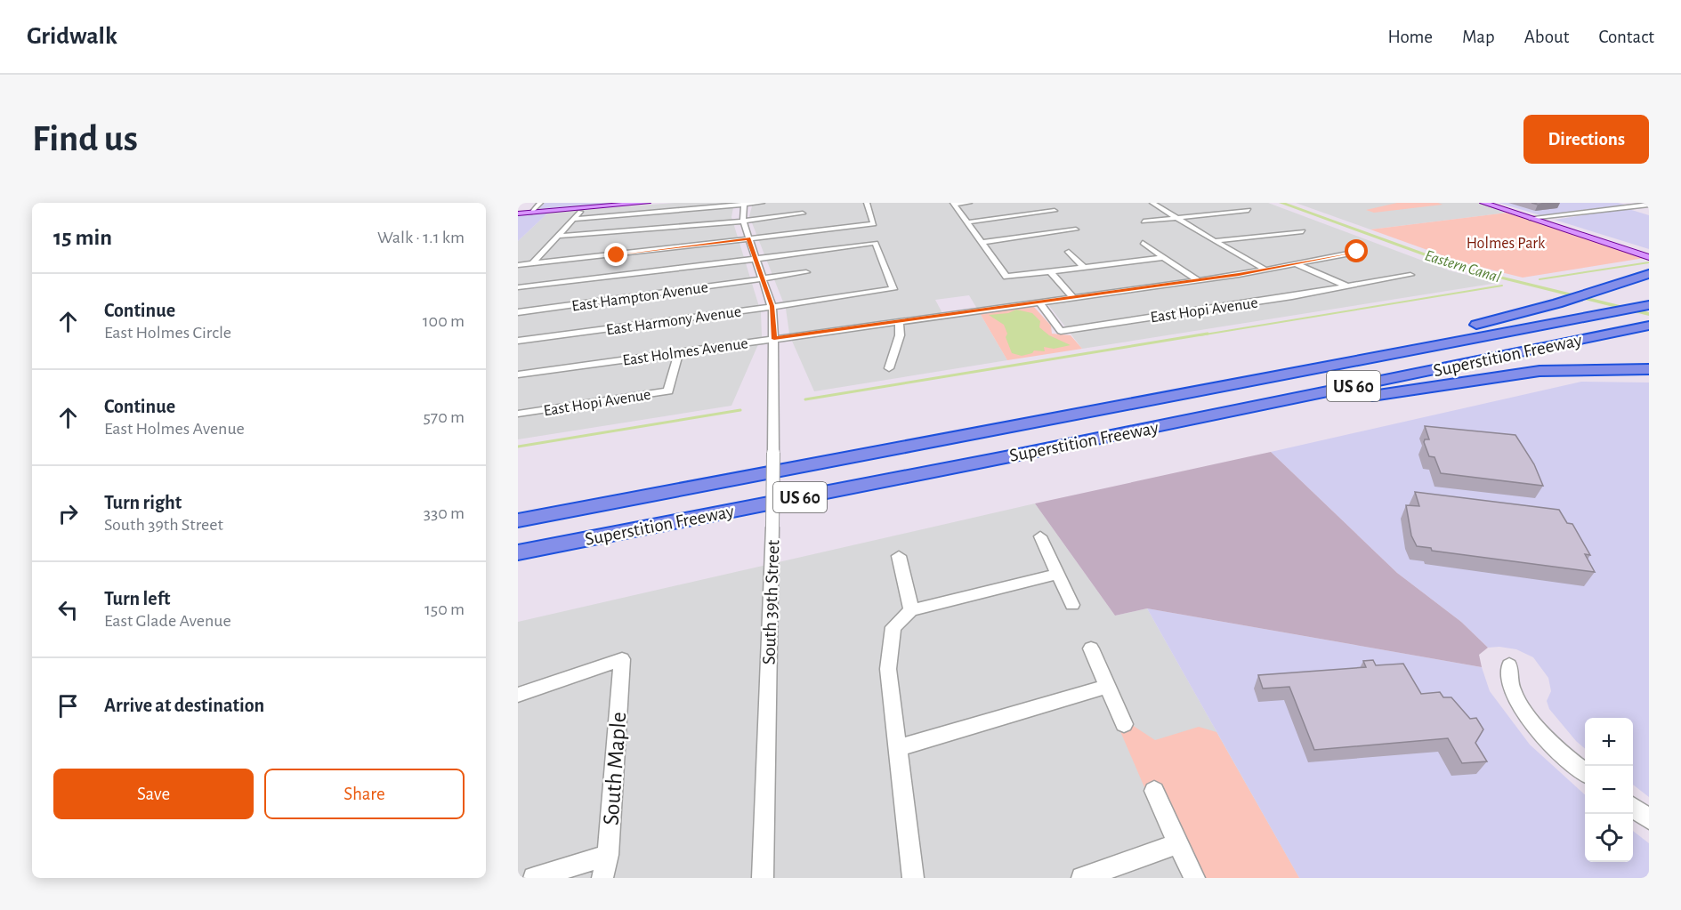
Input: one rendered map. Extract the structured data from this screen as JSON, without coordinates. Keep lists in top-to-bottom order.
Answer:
{
  "streets": {
    "highway": ["Superstition Freeway", "US 60"],
    "street": [
      "East Hampton Avenue",
      "East Hopi Avenue",
      "East Harmony Avenue",
      "East Holmes Avenue",
      "South 39th Street",
      "South Maple"
    ]
  },
  "crossings": [
    ["East Hampton Avenue", "South 39th Street"],
    ["East Hopi Avenue", "East Holmes Avenue"],
    ["East Harmony Avenue", "South 39th Street"],
    ["East Holmes Avenue", "South 39th Street"]
  ],
  "water": ["Eastern Canal"],
  "parks": ["Holmes Park"],
  "page": {
    "header": "Gridwalk",
    "nav": [
      "Home",
      "Map",
      "About",
      "Contact"
    ],
    "buttons": [
      "Directions",
      ["Save", "Share"]
    ],
    "title": "Find us",
    "heading": ["15 min", "Walk · 1.1 km"],
    "list": [
      ["Continue", "East Holmes Circle", "100 m"],
      ["Continue", "East Holmes Avenue", "570 m"],
      ["Turn right", "South 39th Street", "330 m"],
      ["Turn left", "East Glade Avenue", "150 m"],
      "Arrive at destination"
    ],
    "map_buttons": ["+", "−"]
  }
}
